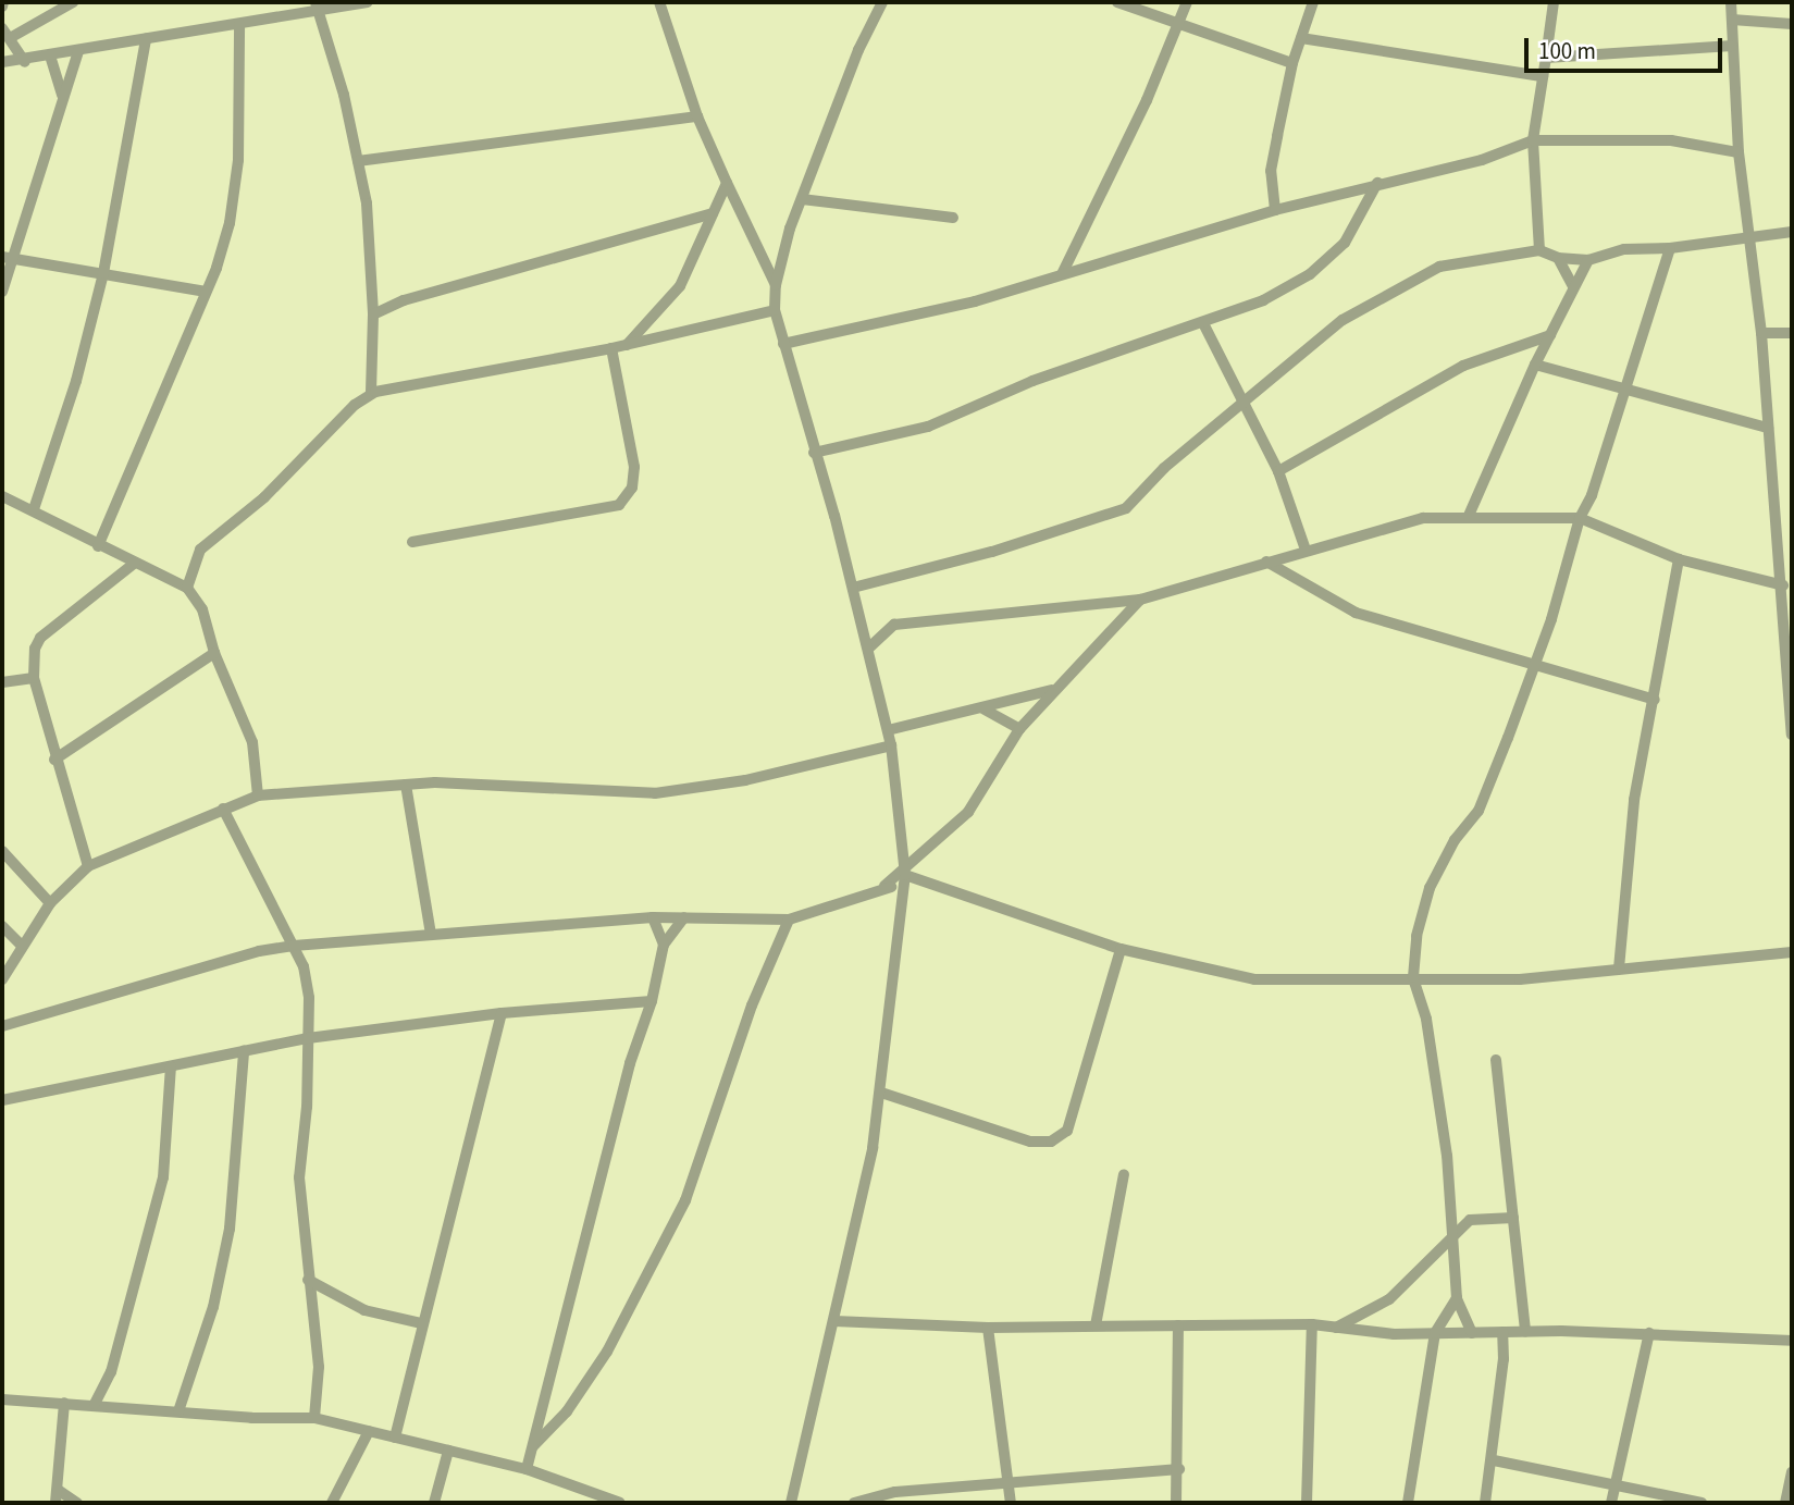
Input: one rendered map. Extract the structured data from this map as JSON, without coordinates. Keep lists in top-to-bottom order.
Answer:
{
  "scale_bar": "100 m"
}
